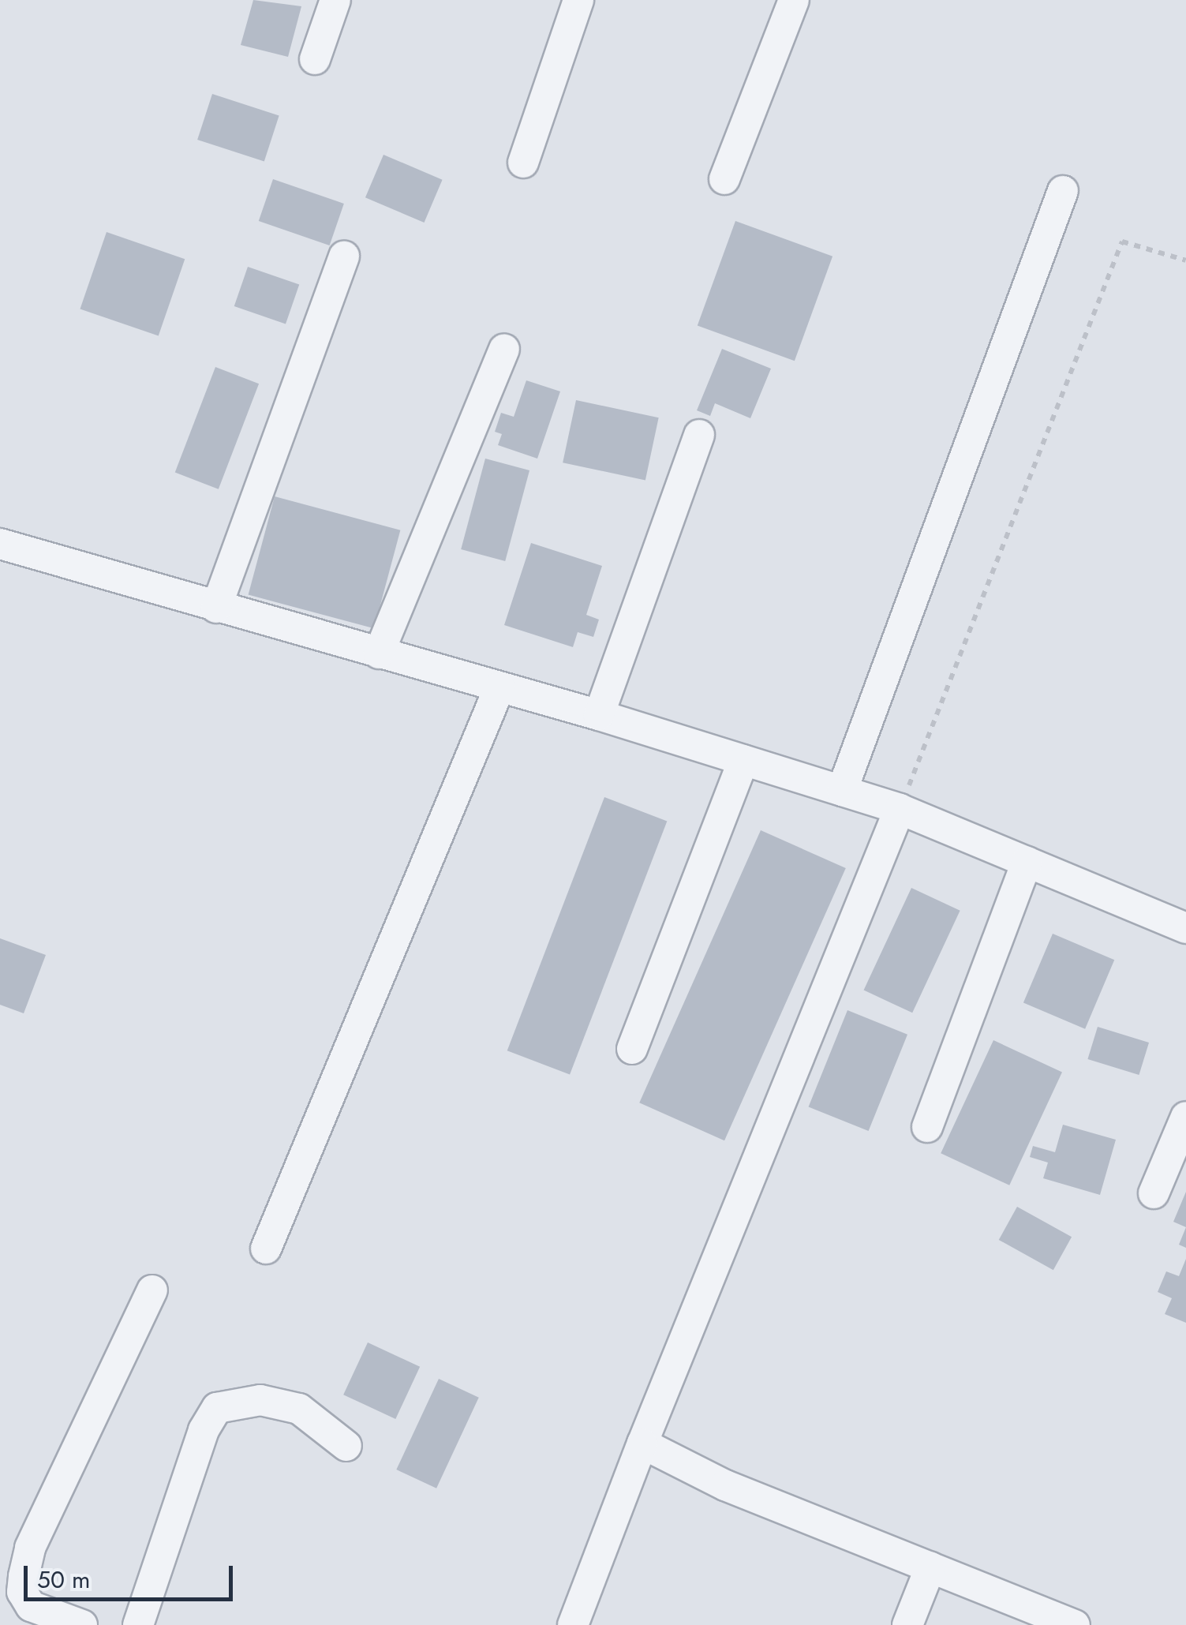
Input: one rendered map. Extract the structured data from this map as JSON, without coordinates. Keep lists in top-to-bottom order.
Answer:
{
  "scale_bar": "50 m"
}
